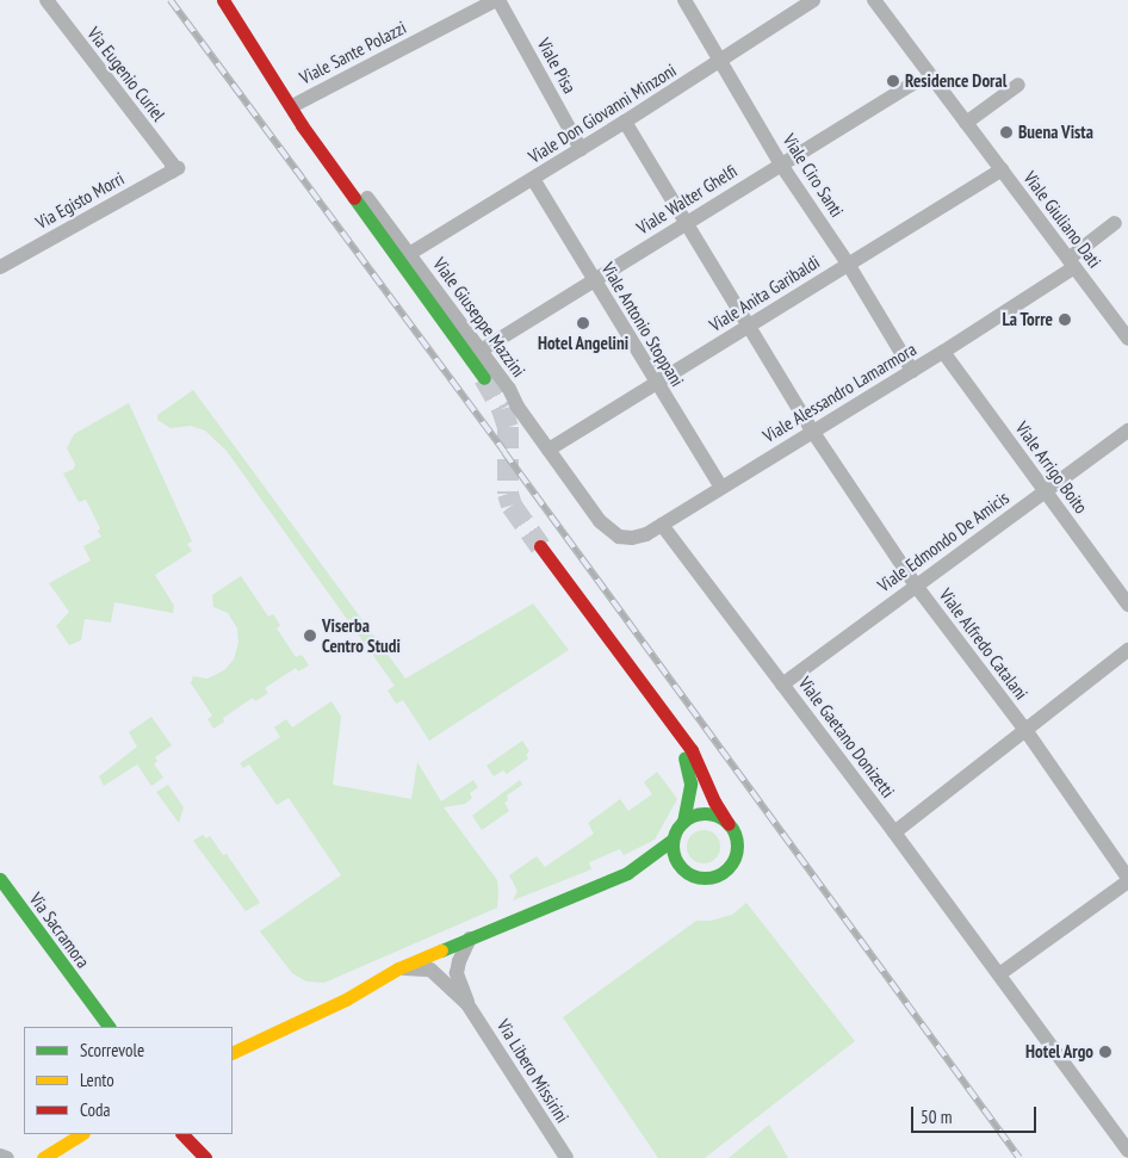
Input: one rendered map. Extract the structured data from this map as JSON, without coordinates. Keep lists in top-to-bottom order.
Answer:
{
  "streets": {
    "street": [
      "Viale Sante Polazzi",
      "Viale Pisa",
      "Via Eugenio Curiel",
      "Viale Don Giovanni Minzoni",
      "Viale Ciro Santi",
      "Viale Walter Ghelfi",
      "Via Egisto Morri",
      "Viale Giuliano Dati",
      "Viale Anita Garibaldi",
      "Viale Giuseppe Mazzini",
      "Viale Antonio Stoppani",
      "Viale Alessandro Lamarmora",
      "Viale Arrigo Boito",
      "Viale Edmondo De Amicis",
      "Viale Alfredo Catalani",
      "Viale Gaetano Donizetti",
      "Via Sacramora",
      "Via Libero Missirini"
    ]
  },
  "crossings": [
    ["Viale Sante Polazzi", "Viale Pisa"],
    ["Viale Sante Polazzi", "Viale Giuseppe Mazzini"],
    ["Viale Pisa", "Viale Don Giovanni Minzoni"],
    ["Via Eugenio Curiel", "Via Egisto Morri"],
    ["Viale Don Giovanni Minzoni", "Viale Ciro Santi"],
    ["Viale Don Giovanni Minzoni", "Viale Giuseppe Mazzini"],
    ["Viale Don Giovanni Minzoni", "Viale Antonio Stoppani"],
    ["Viale Don Giovanni Minzoni", "Viale Alfredo Catalani"],
    ["Viale Ciro Santi", "Viale Walter Ghelfi"],
    ["Viale Ciro Santi", "Viale Anita Garibaldi"],
    ["Viale Ciro Santi", "Viale Alessandro Lamarmora"],
    ["Viale Walter Ghelfi", "Viale Giuseppe Mazzini"],
    ["Viale Walter Ghelfi", "Viale Antonio Stoppani"],
    ["Viale Walter Ghelfi", "Viale Alfredo Catalani"],
    ["Viale Giuliano Dati", "Viale Anita Garibaldi"],
    ["Viale Giuliano Dati", "Viale Alessandro Lamarmora"],
    ["Viale Anita Garibaldi", "Viale Giuseppe Mazzini"],
    ["Viale Anita Garibaldi", "Viale Antonio Stoppani"],
    ["Viale Anita Garibaldi", "Viale Alfredo Catalani"],
    ["Viale Giuseppe Mazzini", "Viale Alessandro Lamarmora"],
    ["Viale Antonio Stoppani", "Viale Alessandro Lamarmora"],
    ["Viale Alessandro Lamarmora", "Viale Arrigo Boito"],
    ["Viale Alessandro Lamarmora", "Viale Alfredo Catalani"],
    ["Viale Alessandro Lamarmora", "Viale Gaetano Donizetti"],
    ["Viale Arrigo Boito", "Viale Edmondo De Amicis"],
    ["Viale Edmondo De Amicis", "Viale Alfredo Catalani"],
    ["Viale Edmondo De Amicis", "Viale Gaetano Donizetti"]
  ],
  "places": [
    "Residence Doral",
    "Buena Vista",
    "La Torre",
    "Hotel Angelini",
    "Viserba Centro Studi",
    "Hotel Argo"
  ],
  "legend": ["Scorrevole", "Lento", "Coda"],
  "scale_bar": "50 m"
}
